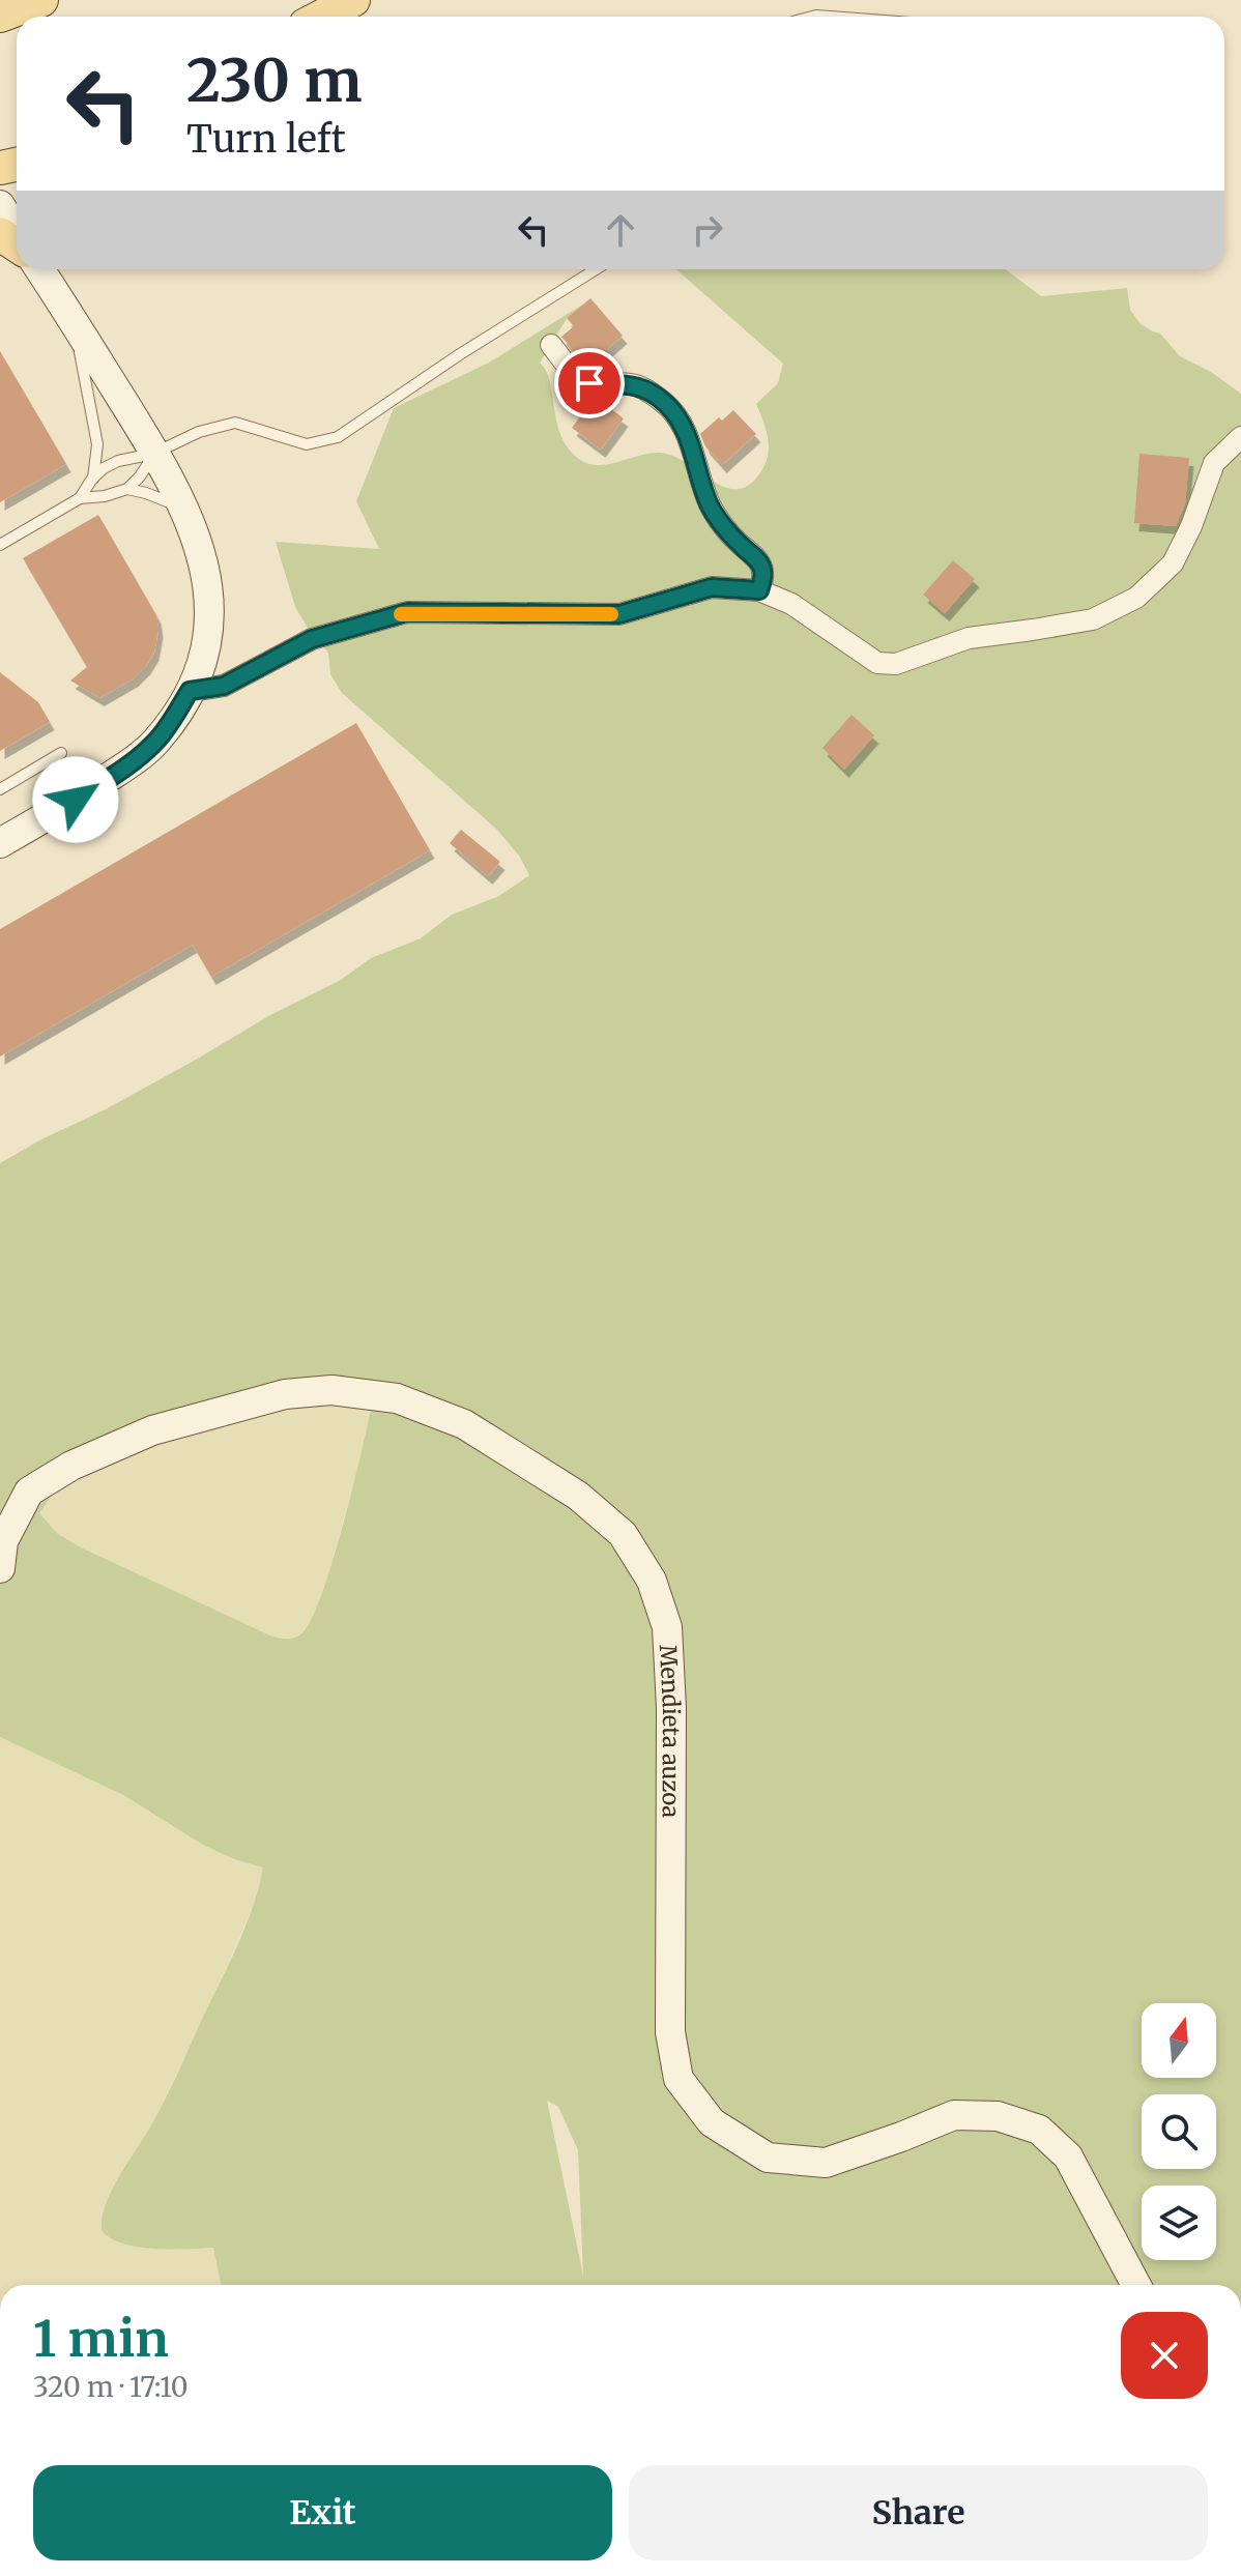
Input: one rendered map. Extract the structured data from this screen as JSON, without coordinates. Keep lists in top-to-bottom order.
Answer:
{
  "streets": {
    "street": ["Mendieta auzoa"]
  },
  "north": "top",
  "page": {
    "turn": ["230 m", "Turn left"],
    "heading": ["1 min", "320 m · 17:10"],
    "buttons": ["Exit", "Share"]
  }
}
